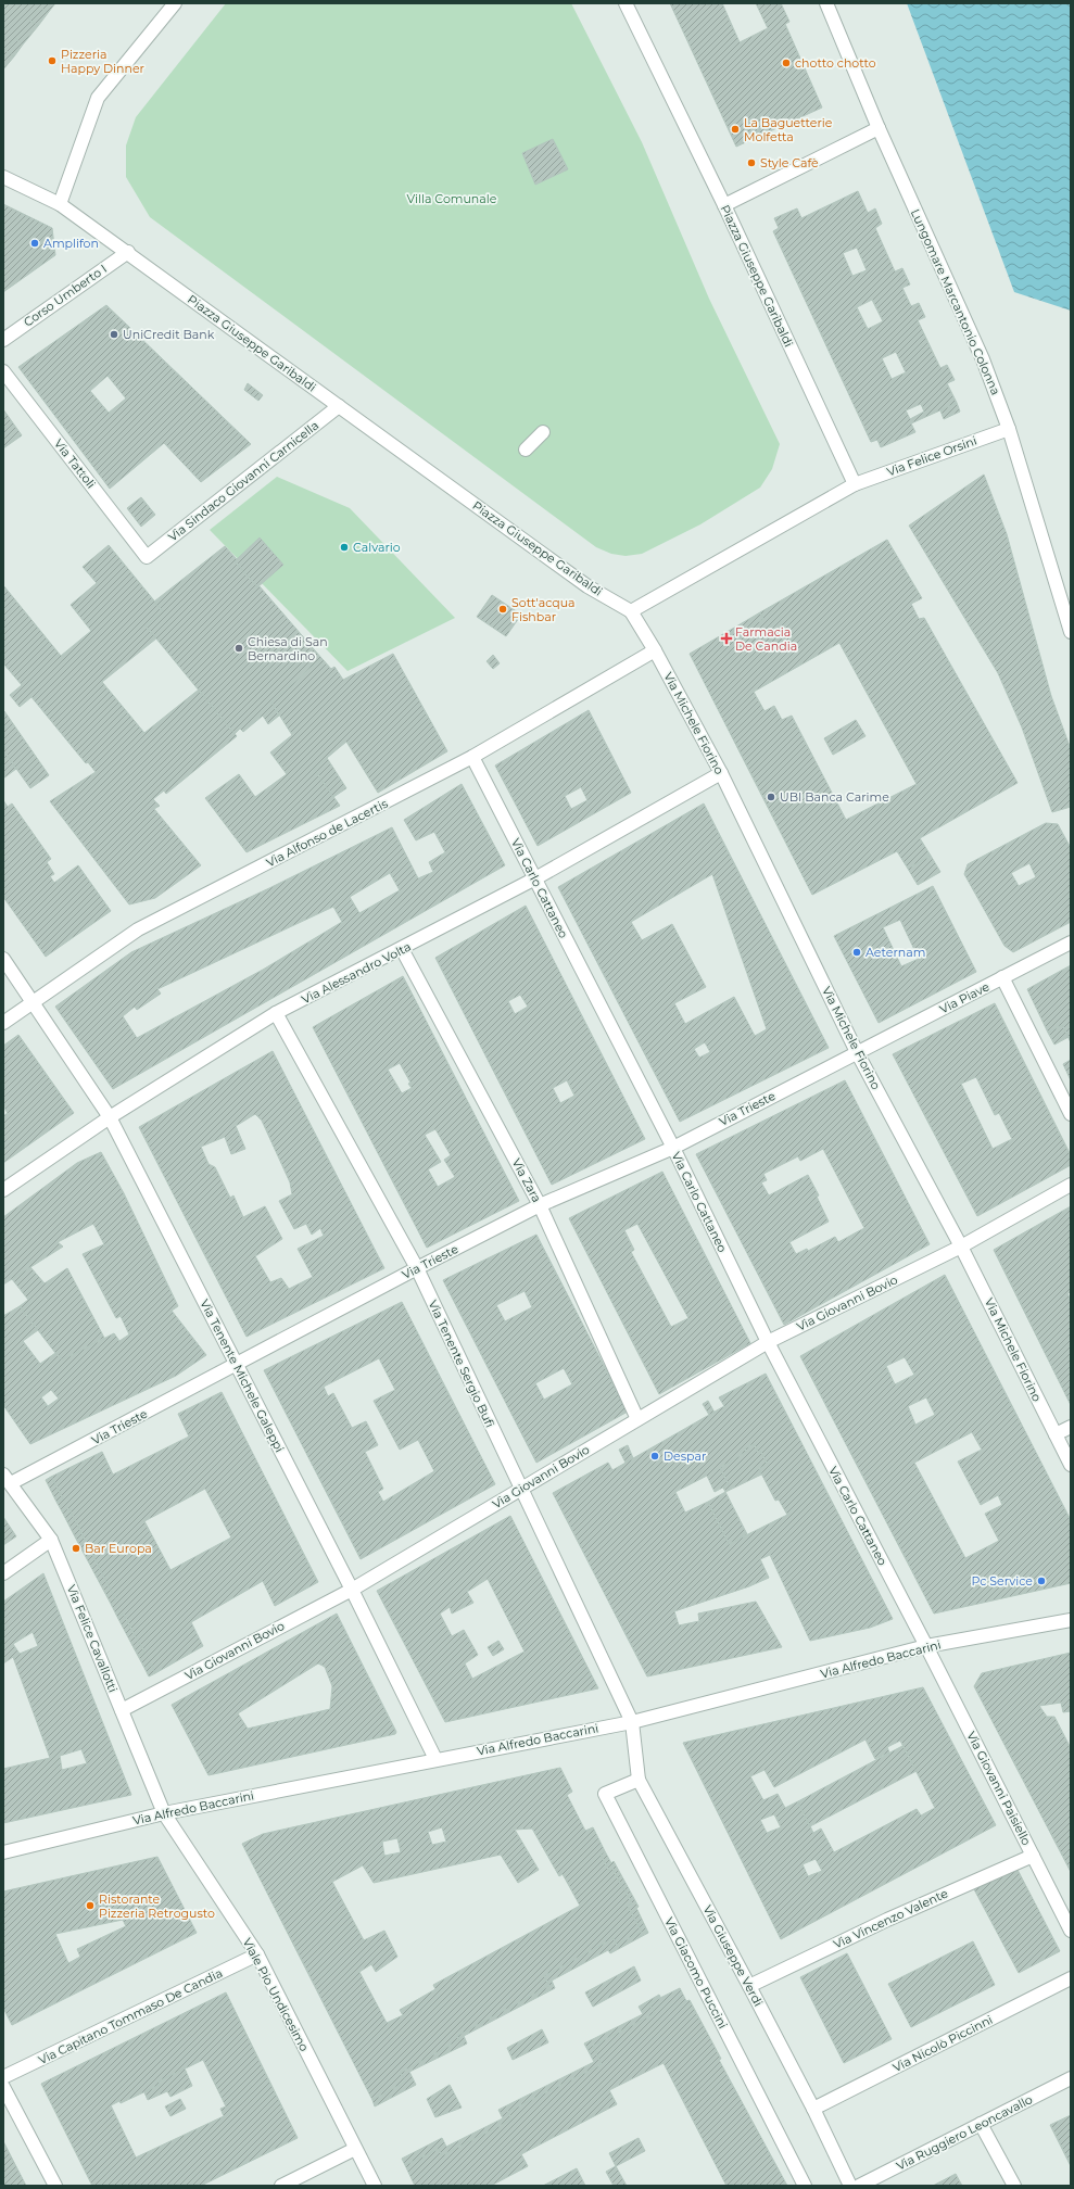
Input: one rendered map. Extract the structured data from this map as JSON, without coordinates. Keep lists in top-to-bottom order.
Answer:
{
  "streets": {
    "street": [
      "Piazza Giuseppe Garibaldi",
      "Corso Umberto I",
      "Lungomare Marcantonio Colonna",
      "Via Felice Orsini",
      "Via Tattoli",
      "Via Sindaco Giovanni Carnicella",
      "Via Michele Fiorino",
      "Via Alfonso de Lacertis",
      "Via Carlo Cattaneo",
      "Via Alessandro Volta",
      "Via Piave",
      "Via Trieste",
      "Via Zara",
      "Via Giovanni Bovio",
      "Via Tenente Sergio Bufi",
      "Via Tenente Michele Galeppi",
      "Via Felice Cavallotti",
      "Via Alfredo Baccarini",
      "Via Giovanni Paisiello",
      "Via Vincenzo Valente",
      "Via Giuseppe Verdi",
      "Via Giacomo Puccini",
      "Viale Pio Undicesimo",
      "Via Capitano Tommaso De Candia",
      "Via Nicolò Piccinni",
      "Via Ruggiero Leoncavallo"
    ]
  },
  "crossings": [
    ["Piazza Giuseppe Garibaldi", "Corso Umberto I"],
    ["Piazza Giuseppe Garibaldi", "Via Felice Orsini"],
    ["Piazza Giuseppe Garibaldi", "Via Sindaco Giovanni Carnicella"],
    ["Piazza Giuseppe Garibaldi", "Via Michele Fiorino"],
    ["Lungomare Marcantonio Colonna", "Via Felice Orsini"],
    ["Via Tattoli", "Via Sindaco Giovanni Carnicella"],
    ["Via Michele Fiorino", "Via Alfonso de Lacertis"],
    ["Via Michele Fiorino", "Via Alessandro Volta"],
    ["Via Michele Fiorino", "Via Piave"],
    ["Via Michele Fiorino", "Via Trieste"],
    ["Via Michele Fiorino", "Via Giovanni Bovio"],
    ["Via Alfonso de Lacertis", "Via Carlo Cattaneo"],
    ["Via Alfonso de Lacertis", "Via Tenente Michele Galeppi"],
    ["Via Carlo Cattaneo", "Via Alessandro Volta"],
    ["Via Carlo Cattaneo", "Via Trieste"],
    ["Via Carlo Cattaneo", "Via Giovanni Bovio"],
    ["Via Carlo Cattaneo", "Via Alfredo Baccarini"],
    ["Via Carlo Cattaneo", "Via Giovanni Paisiello"],
    ["Via Alessandro Volta", "Via Zara"],
    ["Via Alessandro Volta", "Via Tenente Sergio Bufi"],
    ["Via Alessandro Volta", "Via Tenente Michele Galeppi"],
    ["Via Piave", "Via Trieste"],
    ["Via Trieste", "Via Zara"],
    ["Via Trieste", "Via Tenente Sergio Bufi"],
    ["Via Trieste", "Via Tenente Michele Galeppi"],
    ["Via Trieste", "Via Felice Cavallotti"],
    ["Via Zara", "Via Giovanni Bovio"],
    ["Via Giovanni Bovio", "Via Tenente Sergio Bufi"],
    ["Via Giovanni Bovio", "Via Tenente Michele Galeppi"],
    ["Via Giovanni Bovio", "Via Felice Cavallotti"],
    ["Via Tenente Sergio Bufi", "Via Alfredo Baccarini"],
    ["Via Tenente Sergio Bufi", "Via Giuseppe Verdi"],
    ["Via Tenente Michele Galeppi", "Via Alfredo Baccarini"],
    ["Via Felice Cavallotti", "Via Alfredo Baccarini"],
    ["Via Felice Cavallotti", "Viale Pio Undicesimo"],
    ["Via Alfredo Baccarini", "Via Giovanni Paisiello"],
    ["Via Alfredo Baccarini", "Via Giuseppe Verdi"],
    ["Via Alfredo Baccarini", "Viale Pio Undicesimo"],
    ["Via Giovanni Paisiello", "Via Vincenzo Valente"],
    ["Via Vincenzo Valente", "Via Giuseppe Verdi"],
    ["Via Giuseppe Verdi", "Via Giacomo Puccini"],
    ["Via Giuseppe Verdi", "Via Nicolò Piccinni"],
    ["Viale Pio Undicesimo", "Via Capitano Tommaso De Candia"]
  ],
  "parks": ["Villa Comunale"],
  "places": {
    "other": [
      "Pizzeria Happy Dinner",
      "chotto chotto",
      "La Baguetterie Molfetta",
      "Style Cafè",
      "Amplifon",
      "UniCredit Bank",
      "Calvario",
      "Sott'acqua Fishbar",
      "Chiesa di San Bernardino",
      "UBI Banca Carime",
      "Aeternam",
      "Despar",
      "Bar Europa",
      "Pc Service",
      "Ristorante Pizzeria Retrogusto"
    ],
    "health": ["Farmacia De Candia"]
  }
}
